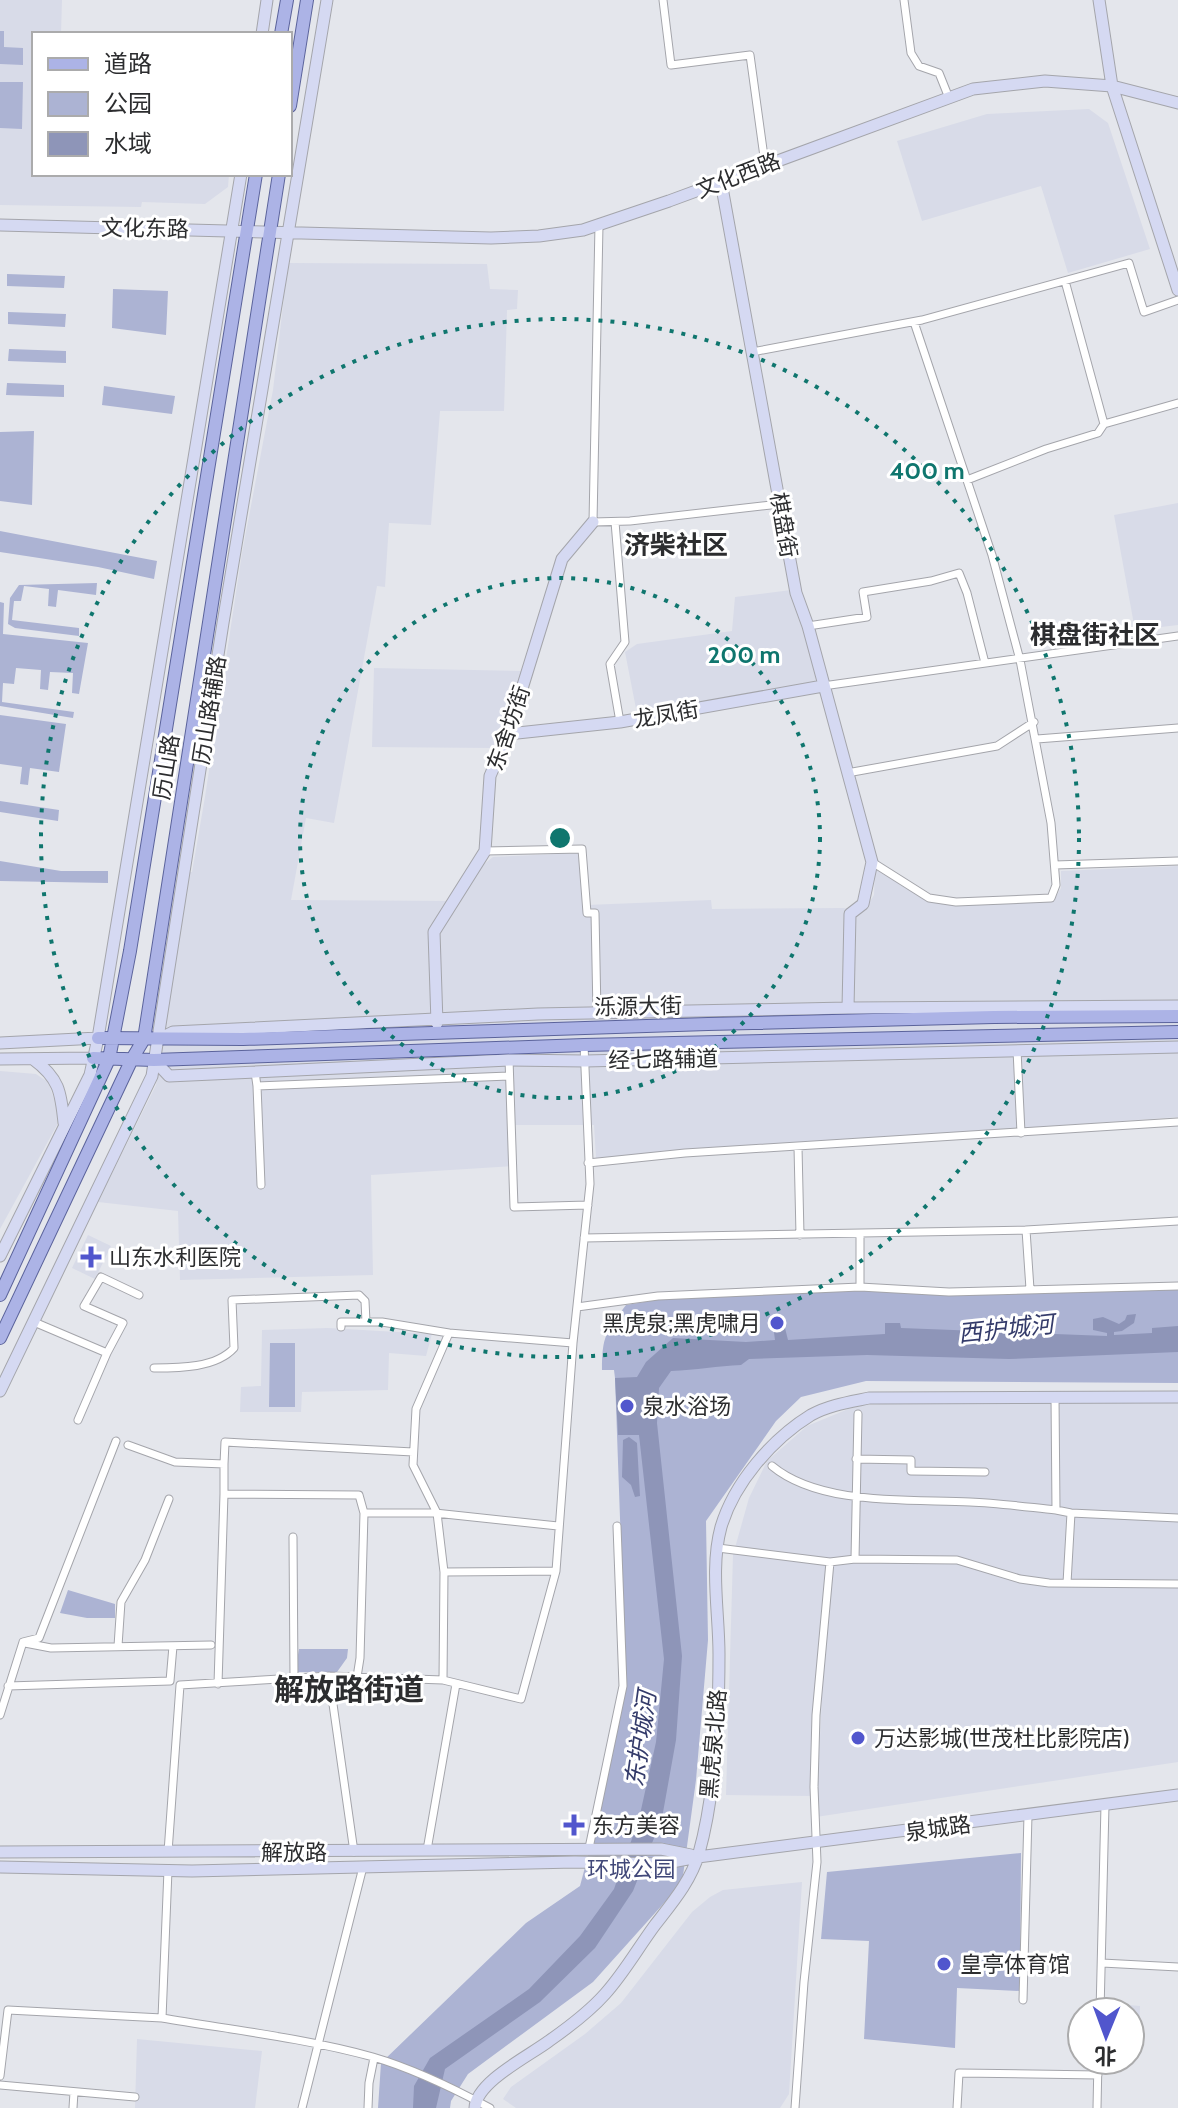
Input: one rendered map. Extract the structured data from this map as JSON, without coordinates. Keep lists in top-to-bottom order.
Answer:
{
  "streets": {
    "main road": ["历山路", "泺源大街"],
    "street": [
      "文化西路",
      "文化东路",
      "棋盘街",
      "历山路辅路",
      "龙凤街",
      "东舍坊街",
      "经七路辅道",
      "黑虎泉北路",
      "泉城路",
      "解放路"
    ]
  },
  "crossings": [
    ["文化西路", "文化东路"],
    ["文化西路", "棋盘街"],
    ["文化西路", "历山路辅路"],
    ["文化东路", "历山路辅路"],
    ["文化东路", "历山路"],
    ["棋盘街", "龙凤街"],
    ["历山路辅路", "历山路"],
    ["历山路辅路", "泺源大街"],
    ["历山路辅路", "经七路辅道"],
    ["龙凤街", "东舍坊街"],
    ["东舍坊街", "泺源大街"],
    ["历山路", "泺源大街"],
    ["泺源大街", "经七路辅道"],
    ["黑虎泉北路", "泉城路"],
    ["黑虎泉北路", "解放路"],
    ["泉城路", "解放路"]
  ],
  "districts": ["济柴社区", "棋盘街社区", "解放路街道"],
  "water": ["西护城河", "东护城河"],
  "parks": ["环城公园"],
  "places": {
    "health": ["山东水利医院", "东方美容"],
    "other": [
      "黑虎泉;黑虎啸月",
      "泉水浴场",
      "万达影城(世茂杜比影院店)",
      "皇亭体育馆"
    ]
  },
  "legend": ["道路", "公园", "水域"],
  "north": "bottom",
  "rings": ["400 m", "200 m"]
}
